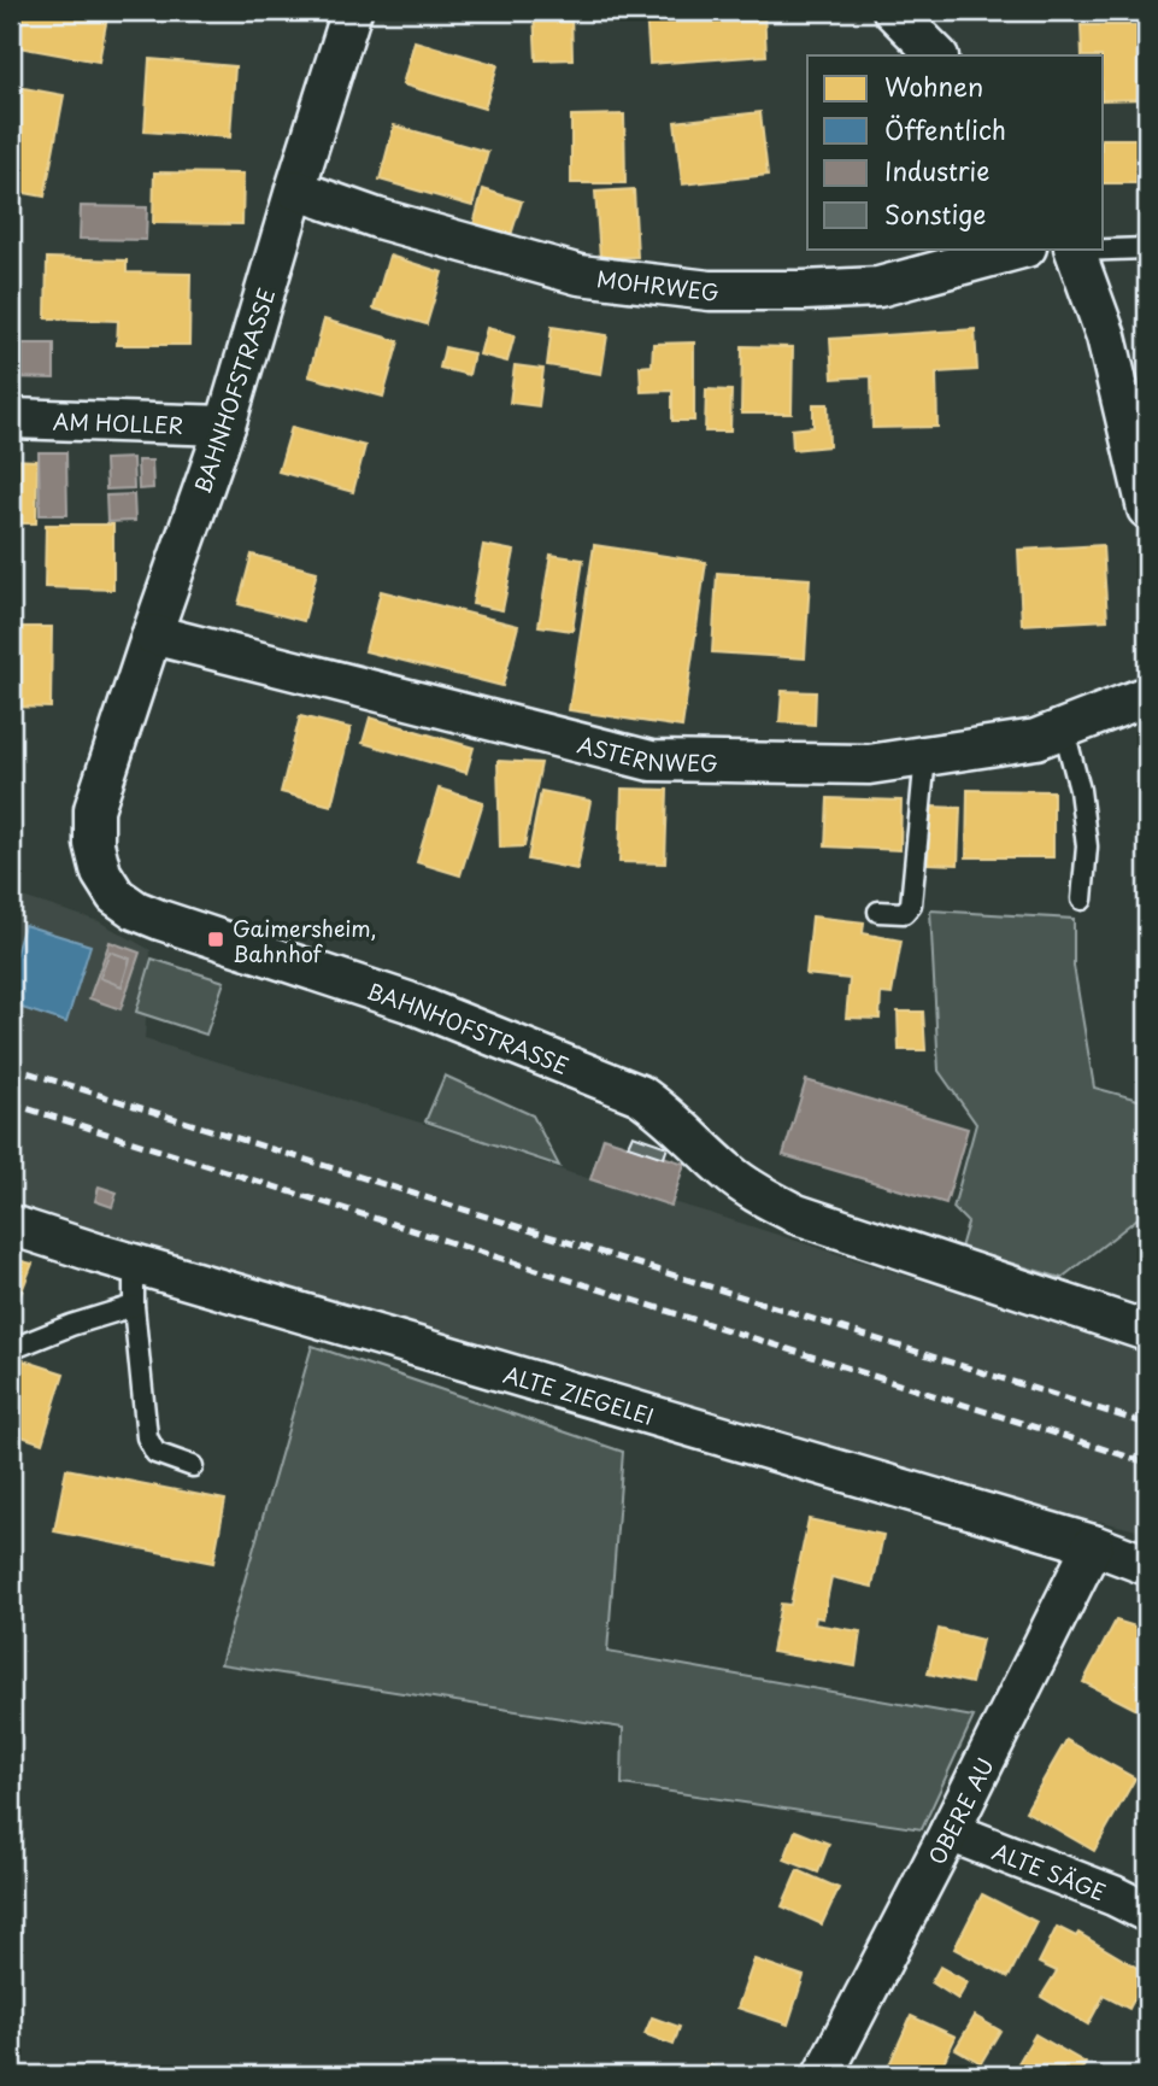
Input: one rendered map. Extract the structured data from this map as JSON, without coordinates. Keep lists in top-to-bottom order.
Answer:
{
  "streets": {
    "street": [
      "MOHRWEG",
      "BAHNHOFSTRASSE",
      "AM HOLLER",
      "ASTERNWEG",
      "ALTE ZIEGELEI",
      "OBERE AU",
      "ALTE SÄGE"
    ]
  },
  "crossings": [
    ["MOHRWEG", "BAHNHOFSTRASSE"],
    ["BAHNHOFSTRASSE", "AM HOLLER"],
    ["BAHNHOFSTRASSE", "ASTERNWEG"],
    ["ALTE ZIEGELEI", "OBERE AU"],
    ["OBERE AU", "ALTE SÄGE"]
  ],
  "places": {
    "transit": ["Gaimersheim, Bahnhof"]
  },
  "legend": [
    "Wohnen",
    "Öffentlich",
    "Industrie",
    "Sonstige"
  ]
}
